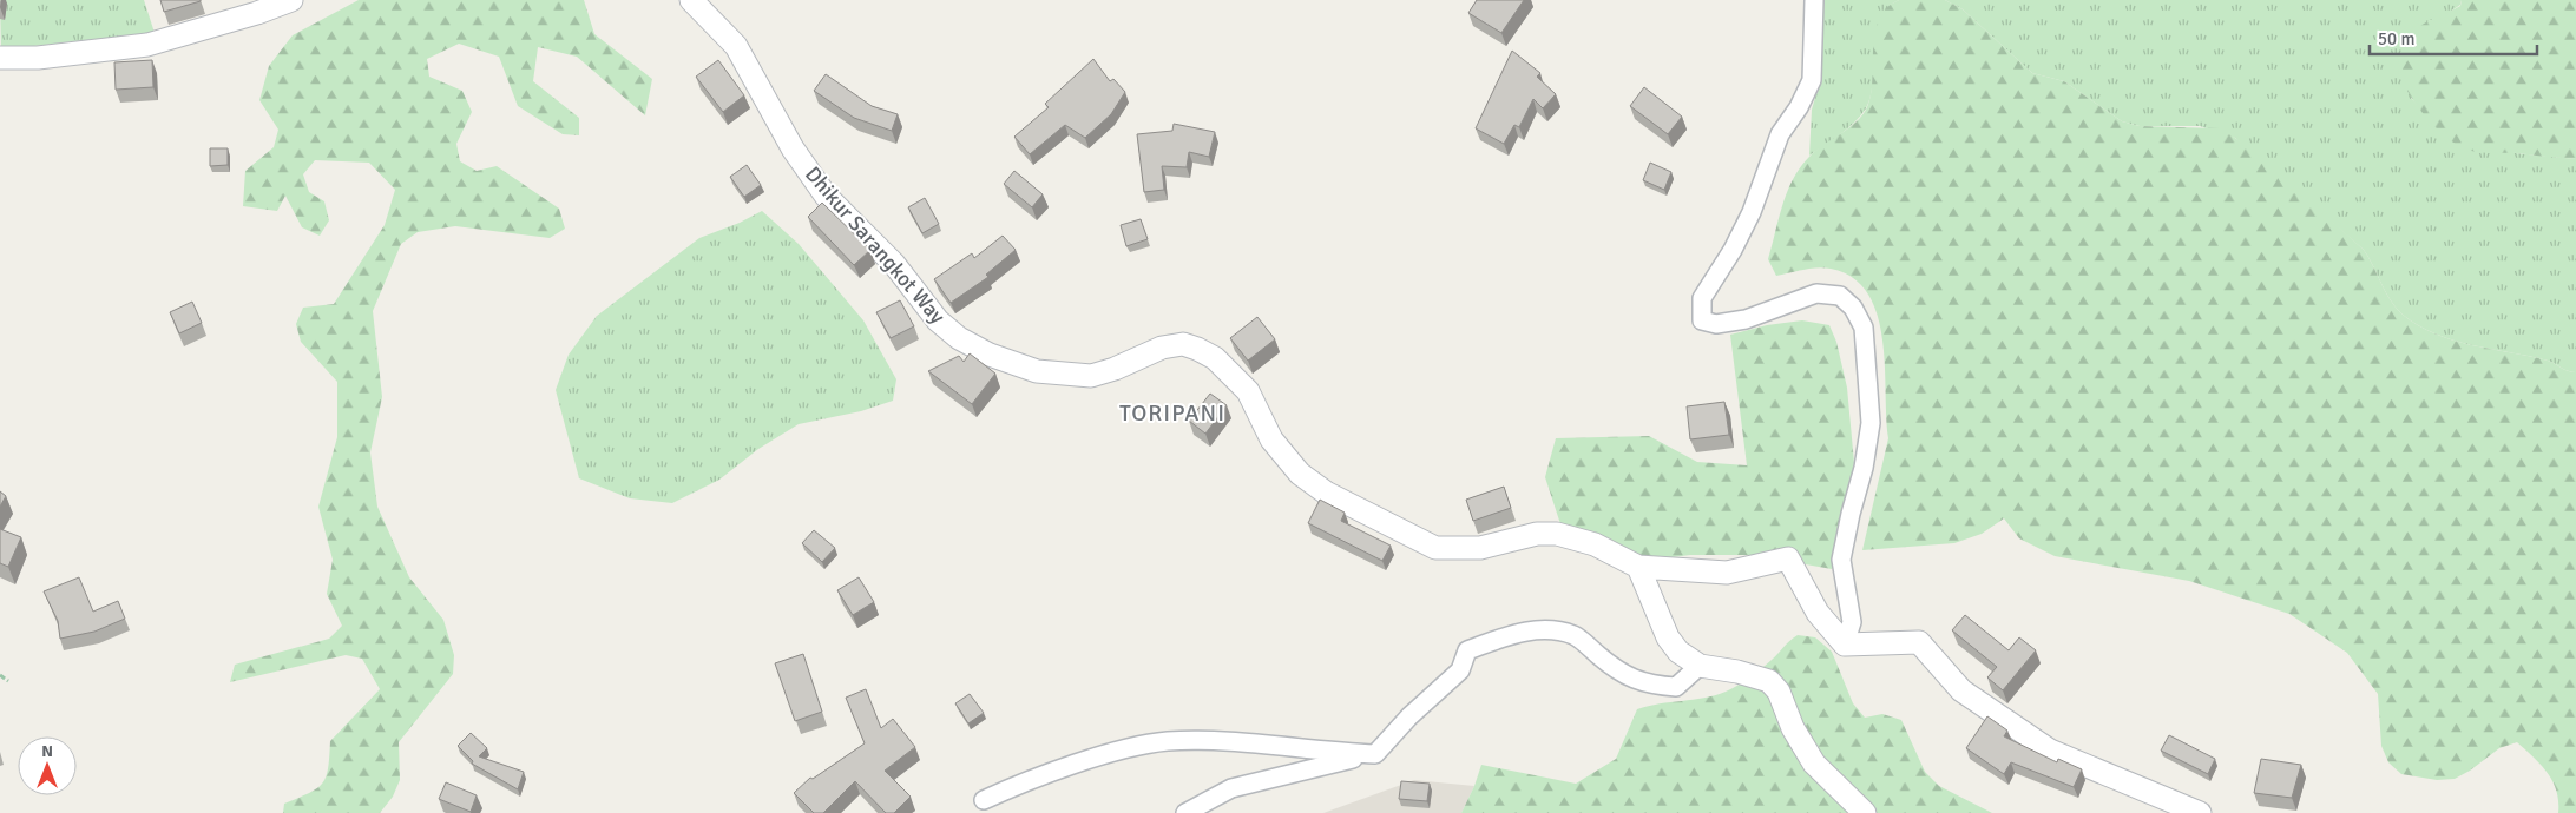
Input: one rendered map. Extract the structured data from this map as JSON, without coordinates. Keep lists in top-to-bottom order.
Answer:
{
  "streets": {
    "street": ["Dhikur Sarangkot Way"]
  },
  "districts": ["TORIPANI"],
  "scale_bar": "50 m",
  "north": "top"
}
